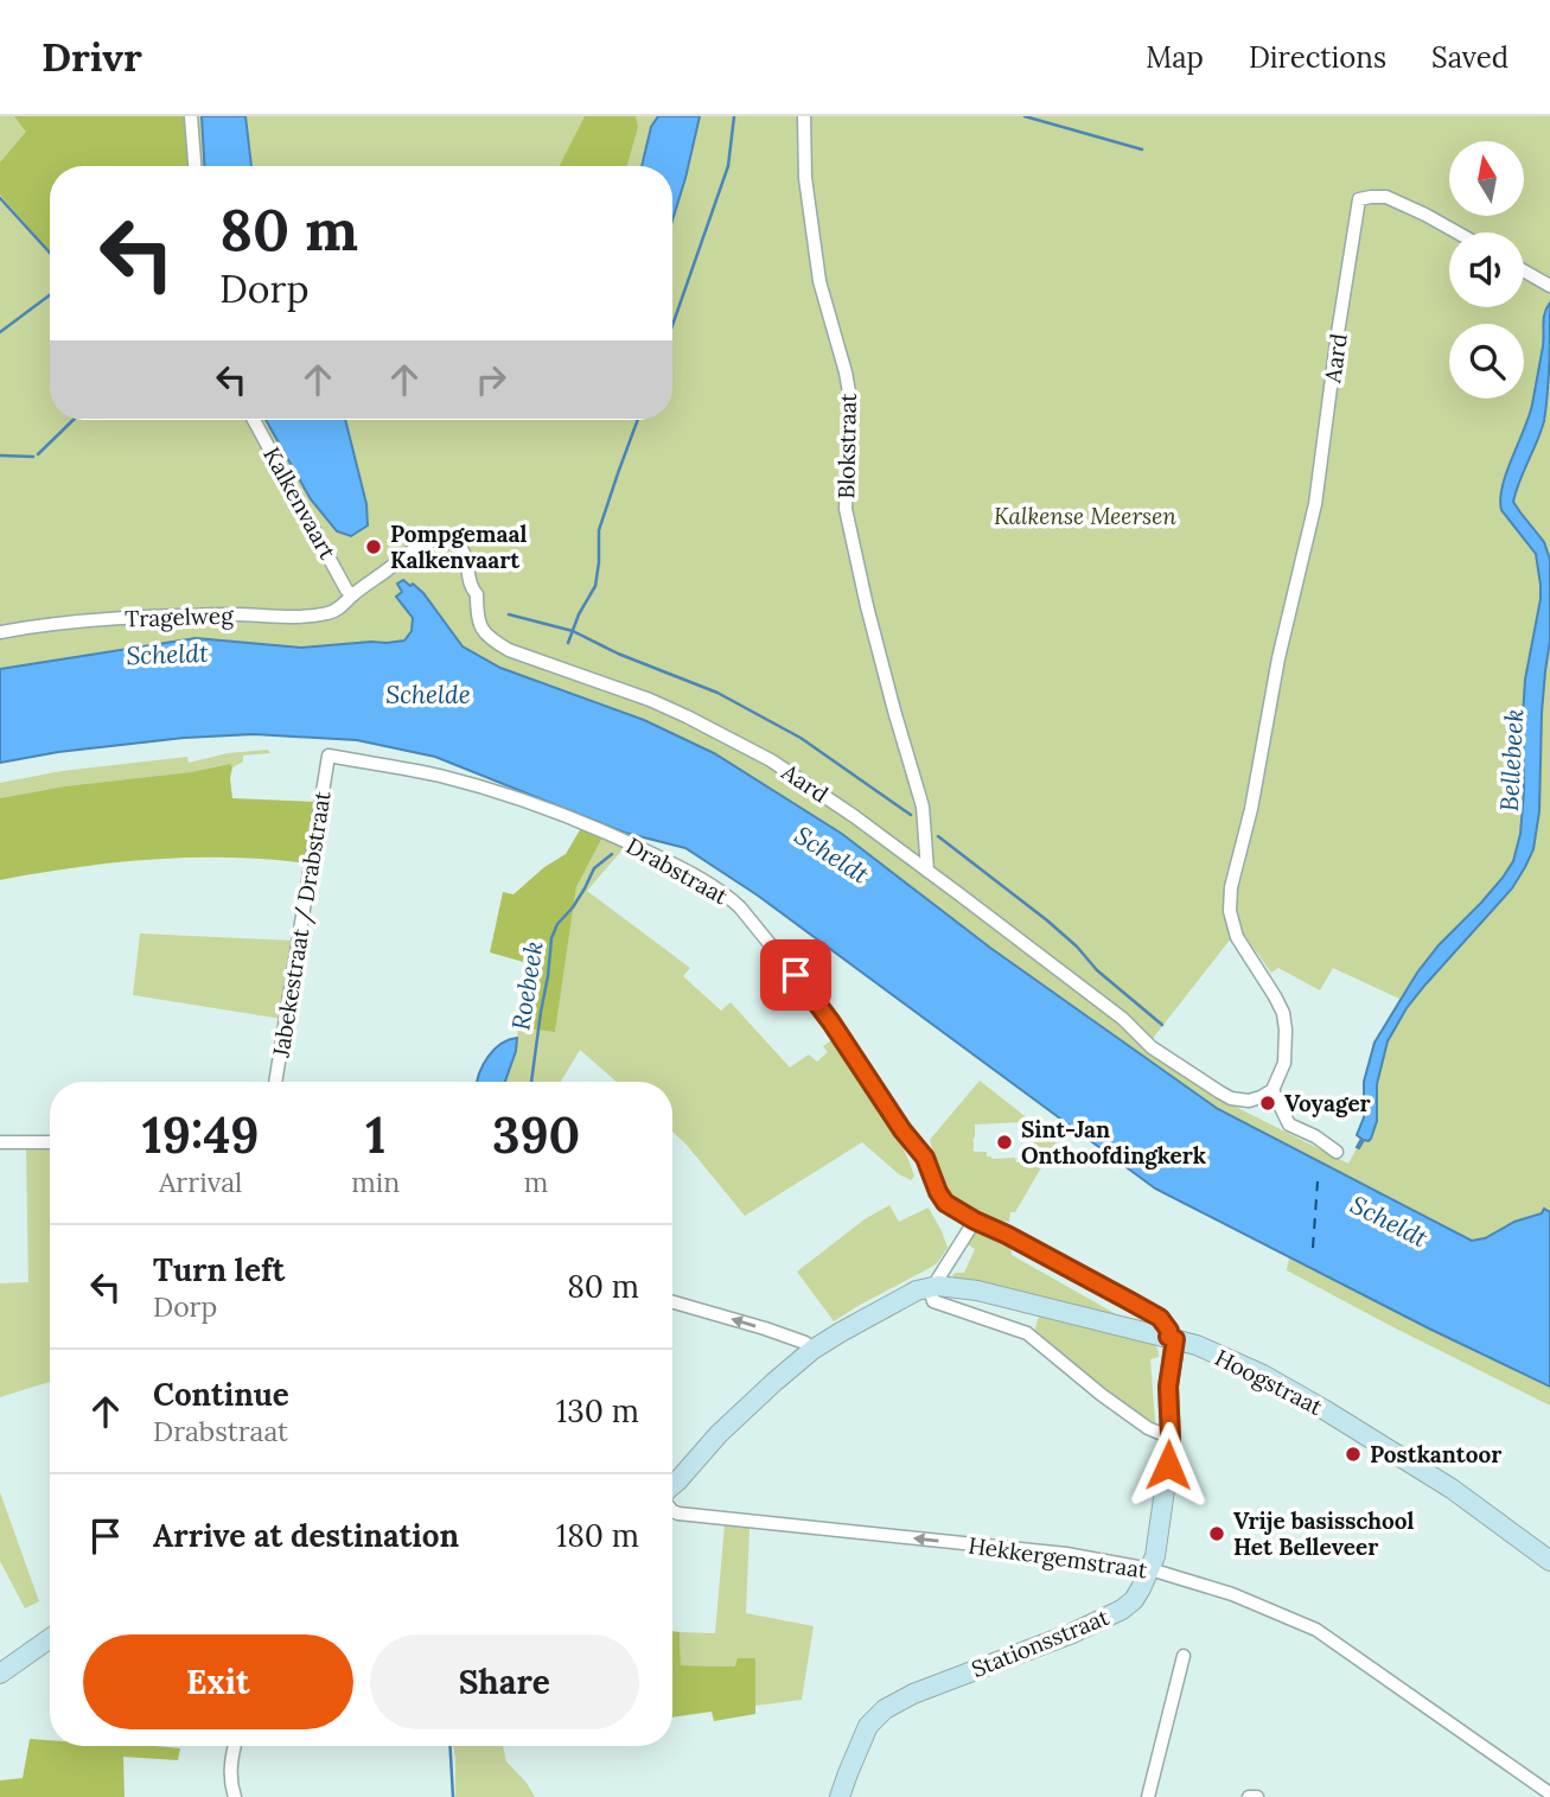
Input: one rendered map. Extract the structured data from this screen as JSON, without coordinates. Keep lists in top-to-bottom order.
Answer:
{
  "streets": {
    "main road": ["Hoogstraat", "Stationsstraat"],
    "street": [
      "Aard",
      "Blokstraat",
      "Kalkenvaart",
      "Tragelweg",
      "Drabstraat",
      "Jabekestraat / Drabstraat",
      "Hekkergemstraat"
    ]
  },
  "crossings": [
    ["Aard", "Blokstraat"],
    ["Aard", "Kalkenvaart"],
    ["Aard", "Tragelweg"],
    ["Kalkenvaart", "Tragelweg"],
    ["Drabstraat", "Jabekestraat / Drabstraat"],
    ["Drabstraat", "Hoogstraat"],
    ["Drabstraat", "Stationsstraat"],
    ["Hoogstraat", "Stationsstraat"],
    ["Hekkergemstraat", "Stationsstraat"]
  ],
  "one_way": ["Hekkergemstraat"],
  "water": [
    "Scheldt",
    "Schelde",
    "Bellebeek",
    "Roebeek"
  ],
  "parks": ["Kalkense Meersen"],
  "places": [
    "Pompgemaal Kalkenvaart",
    "Voyager",
    "Sint-Jan Onthoofdingkerk",
    "Postkantoor",
    "Vrije basisschool Het Belleveer"
  ],
  "north": "top",
  "page": {
    "header": "Drivr",
    "nav": ["Map", "Directions", "Saved"],
    "turn": ["80 m", "Dorp"],
    "eta": [
      "19:49",
      "Arrival",
      "1",
      "min",
      "390",
      "m"
    ],
    "list": [
      {
        "name": "Turn left",
        "note": "Dorp",
        "value": "80 m"
      },
      {
        "name": "Continue",
        "note": "Drabstraat",
        "value": "130 m"
      },
      {
        "name": "Arrive at destination",
        "value": "180 m"
      }
    ],
    "buttons": ["Exit", "Share"]
  }
}
